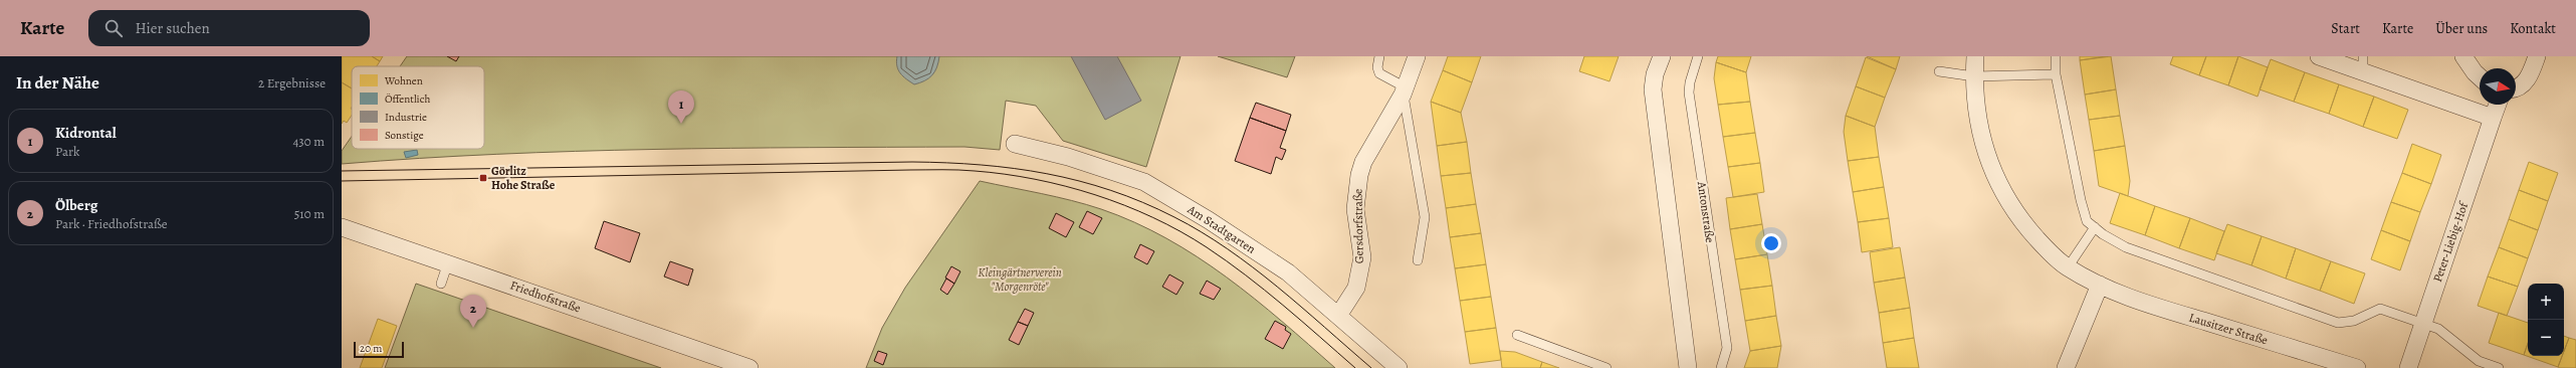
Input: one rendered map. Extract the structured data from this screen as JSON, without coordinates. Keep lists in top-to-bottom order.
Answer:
{
  "streets": {
    "street": [
      "Gersdorfstraße",
      "Am Stadtgarten",
      "Peter-Liebig-Hof",
      "Friedhofstraße",
      "Lausitzer Straße"
    ],
    "lane": ["Antonstraße"]
  },
  "crossings": [
    ["Gersdorfstraße", "Am Stadtgarten"]
  ],
  "parks": ["Kleingärtnerverein \"Morgenröte\""],
  "places": {
    "transit": ["Görlitz Hohe Straße"]
  },
  "legend": [
    "Wohnen",
    "Öffentlich",
    "Industrie",
    "Sonstige"
  ],
  "scale_bar": "20 m",
  "north": "right",
  "page": {
    "header": "Karte",
    "search": "Hier suchen",
    "nav": [
      "Start",
      "Karte",
      "Über uns",
      "Kontakt"
    ],
    "heading": ["In der Nähe", "2 Ergebnisse"],
    "pins": ["1", "2"],
    "list": [
      {
        "mark": "1",
        "name": "Kidrontal",
        "note": "Park",
        "value": "430 m"
      },
      {
        "mark": "2",
        "name": "Ölberg",
        "note": "Park · Friedhofstraße",
        "value": "510 m"
      }
    ],
    "map_buttons": ["+", "−"],
    "scale": "20 m"
  }
}
